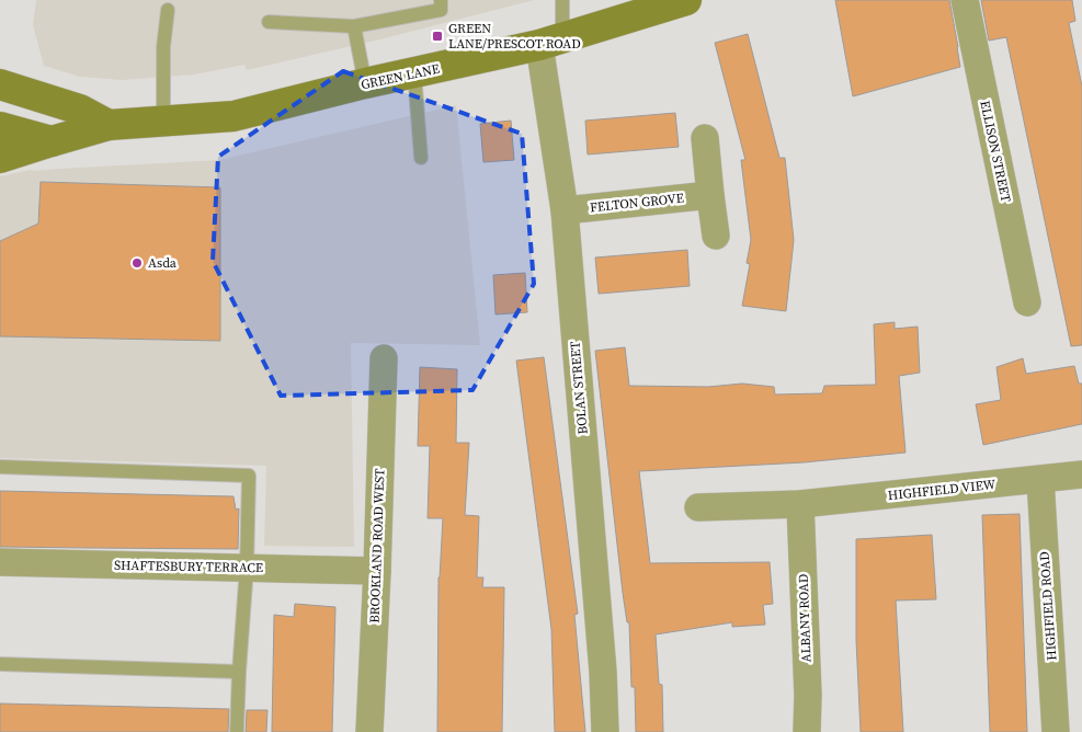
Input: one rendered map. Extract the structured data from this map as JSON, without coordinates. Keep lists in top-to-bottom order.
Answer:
{
  "streets": {
    "main road": ["GREEN LANE"],
    "street": [
      "ELLISON STREET",
      "FELTON GROVE",
      "BOLAN STREET",
      "HIGHFIELD VIEW",
      "BROOKLAND ROAD WEST",
      "SHAFTESBURY TERRACE",
      "HIGHFIELD ROAD",
      "ALBANY ROAD"
    ]
  },
  "crossings": [
    ["GREEN LANE", "BOLAN STREET"],
    ["FELTON GROVE", "BOLAN STREET"],
    ["HIGHFIELD VIEW", "HIGHFIELD ROAD"],
    ["HIGHFIELD VIEW", "ALBANY ROAD"],
    ["BROOKLAND ROAD WEST", "SHAFTESBURY TERRACE"]
  ],
  "places": {
    "transit": ["GREEN LANE/PRESCOT ROAD"],
    "other": ["Asda"]
  }
}
